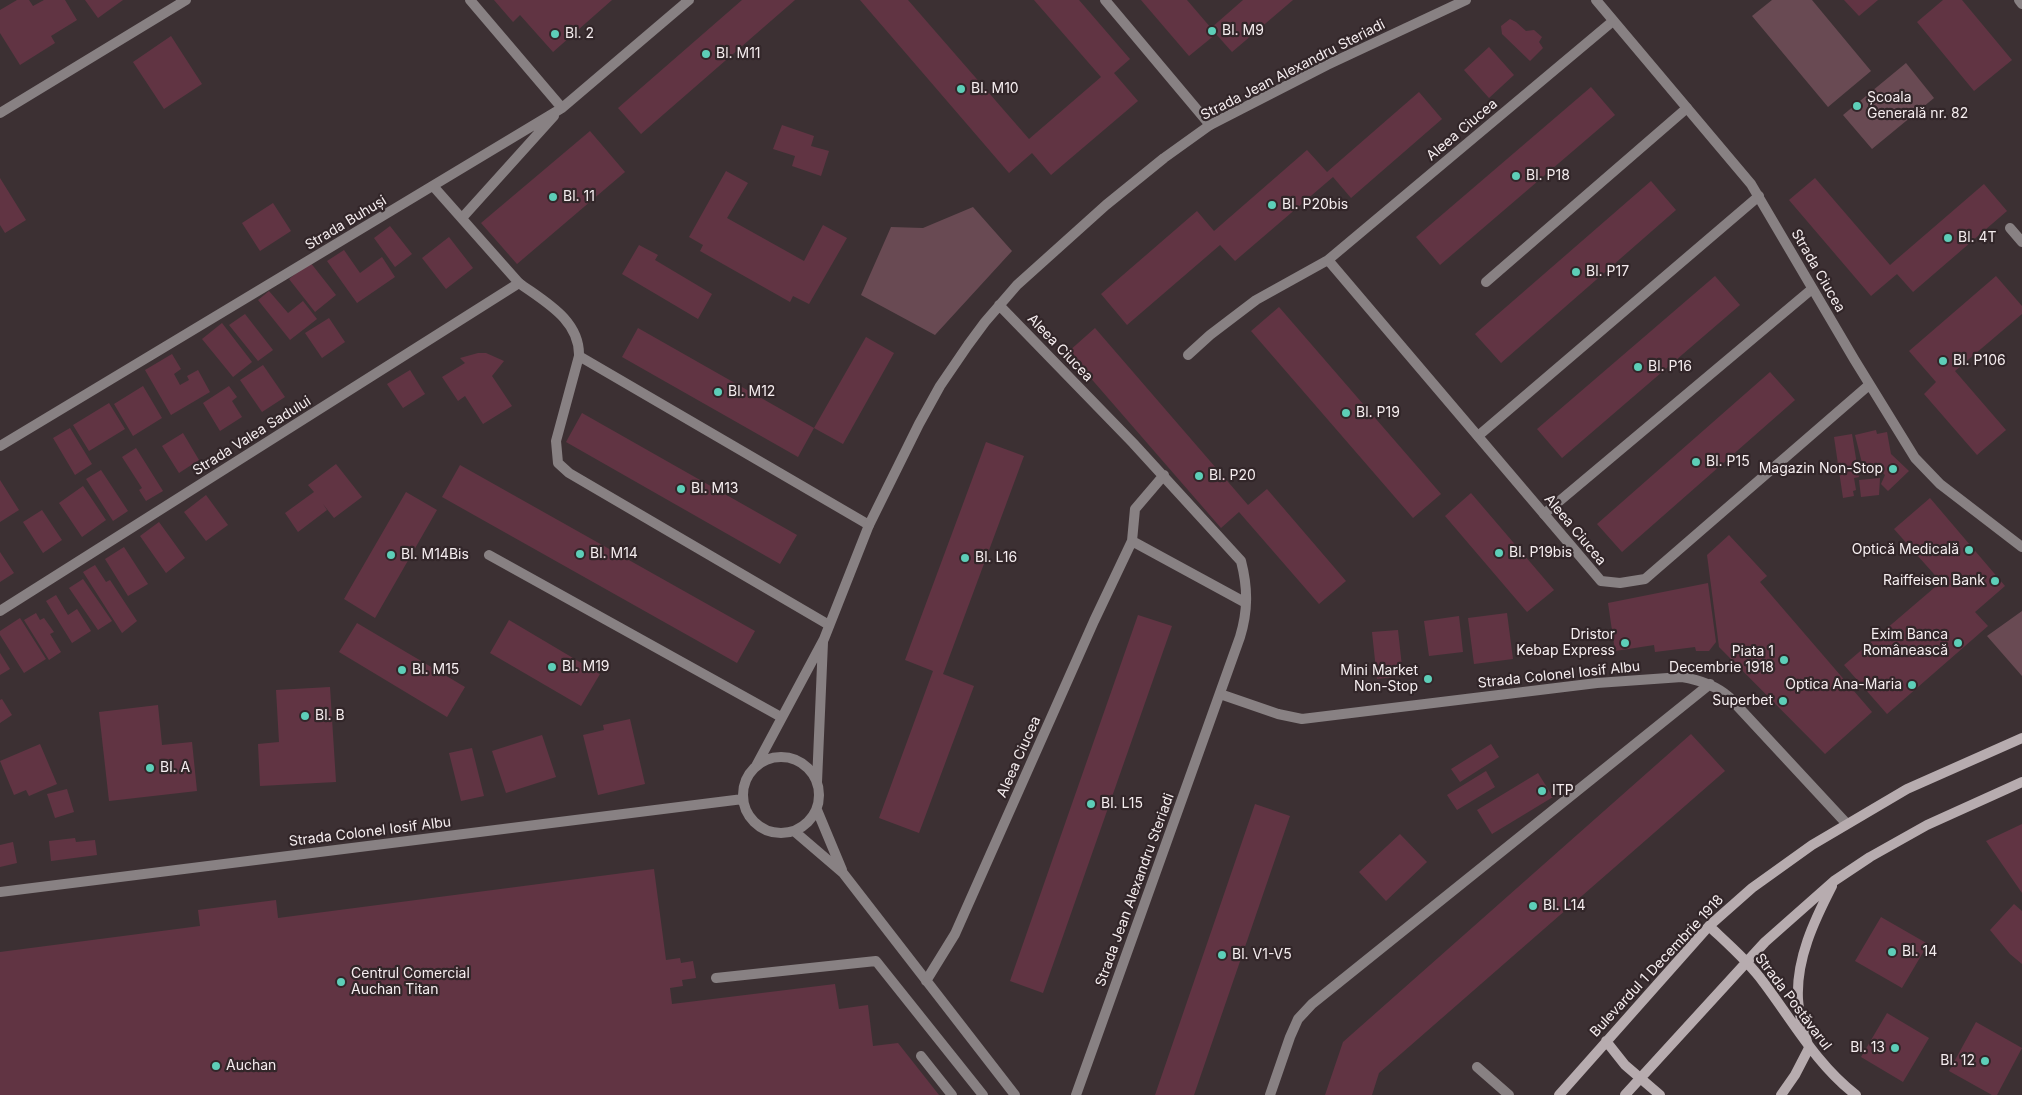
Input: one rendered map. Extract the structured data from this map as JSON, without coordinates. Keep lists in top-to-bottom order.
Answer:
{
  "streets": {
    "main road": ["Bulevardul 1 Decembrie 1918", "Strada Postăvarul"],
    "street": [
      "Strada Jean Alexandru Steriadi",
      "Aleea Ciucea",
      "Strada Buhuși",
      "Strada Ciucea",
      "Strada Valea Sadului",
      "Strada Colonel Iosif Albu"
    ]
  },
  "crossings": [
    ["Strada Jean Alexandru Steriadi", "Aleea Ciucea"],
    ["Strada Jean Alexandru Steriadi", "Strada Colonel Iosif Albu"],
    ["Aleea Ciucea", "Strada Ciucea"],
    ["Aleea Ciucea", "Strada Colonel Iosif Albu"],
    ["Strada Colonel Iosif Albu", "Bulevardul 1 Decembrie 1918"],
    ["Bulevardul 1 Decembrie 1918", "Strada Postăvarul"]
  ],
  "places": [
    "Bl. M9",
    "Bl. 2",
    "Bl. M11",
    "Bl. M10",
    "Școala Generală nr. 82",
    "Bl. P18",
    "Bl. 11",
    "Bl. P20bis",
    "Bl. 4T",
    "Bl. P17",
    "Bl. P106",
    "Bl. P16",
    "Bl. M12",
    "Bl. P19",
    "Bl. P15",
    "Magazin Non-Stop",
    "Bl. P20",
    "Bl. M13",
    "Optică Medicală",
    "Bl. P19bis",
    "Bl. M14",
    "Bl. M14Bis",
    "Bl. L16",
    "Raiffeisen Bank",
    "Dristor Kebap Express",
    "Exim Banca Românească",
    "Piata 1 Decembrie 1918",
    "Bl. M19",
    "Bl. M15",
    "Mini Market Non-Stop",
    "Optica Ana-Maria",
    "Superbet",
    "Bl. B",
    "Bl. A",
    "ITP",
    "Bl. L15",
    "Bl. L14",
    "Bl. 14",
    "Bl. V1-V5",
    "Centrul Comercial Auchan Titan",
    "Bl. 13",
    "Bl. 12",
    "Auchan"
  ]
}
